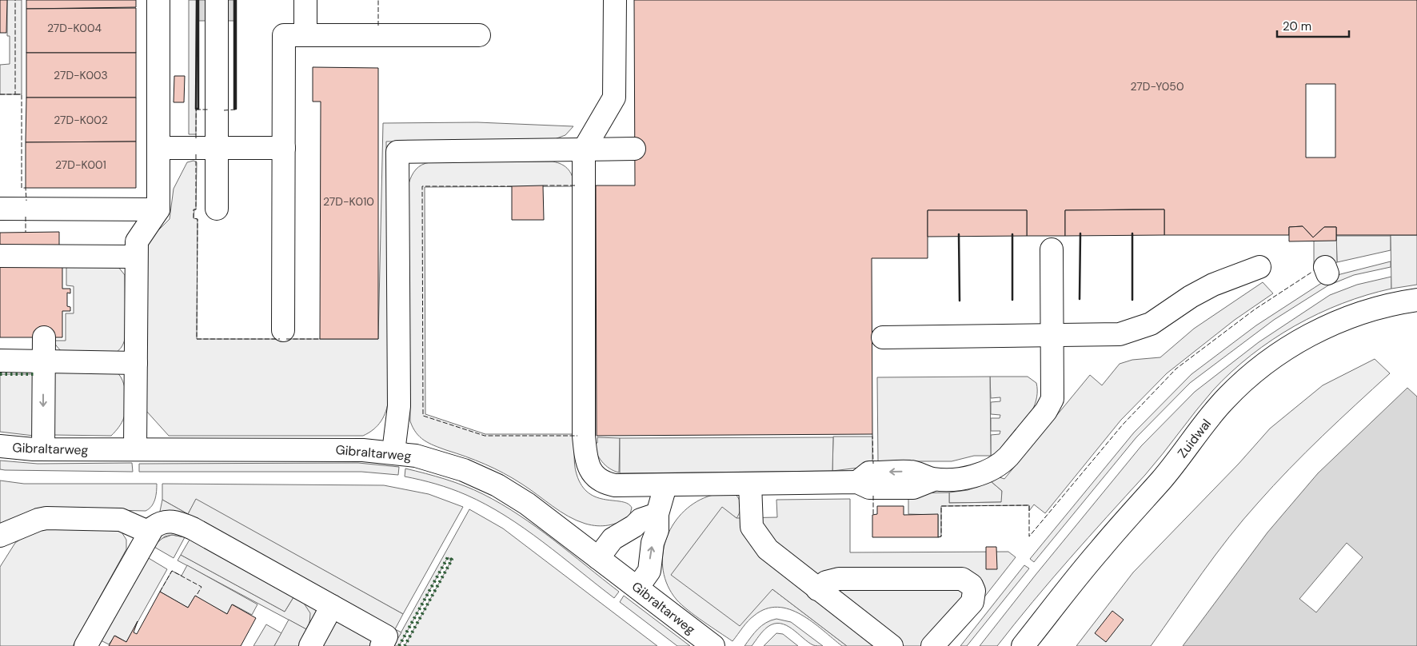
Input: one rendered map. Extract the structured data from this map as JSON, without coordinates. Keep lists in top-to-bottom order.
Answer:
{
  "streets": {
    "street": ["Zuidwal", "Gibraltarweg"]
  },
  "house_numbers": [
    "27D-K004",
    "27D-K003",
    "27D-Y050",
    "27D-K002",
    "27D-K001",
    "27D-K010"
  ],
  "scale_bar": "20 m"
}
